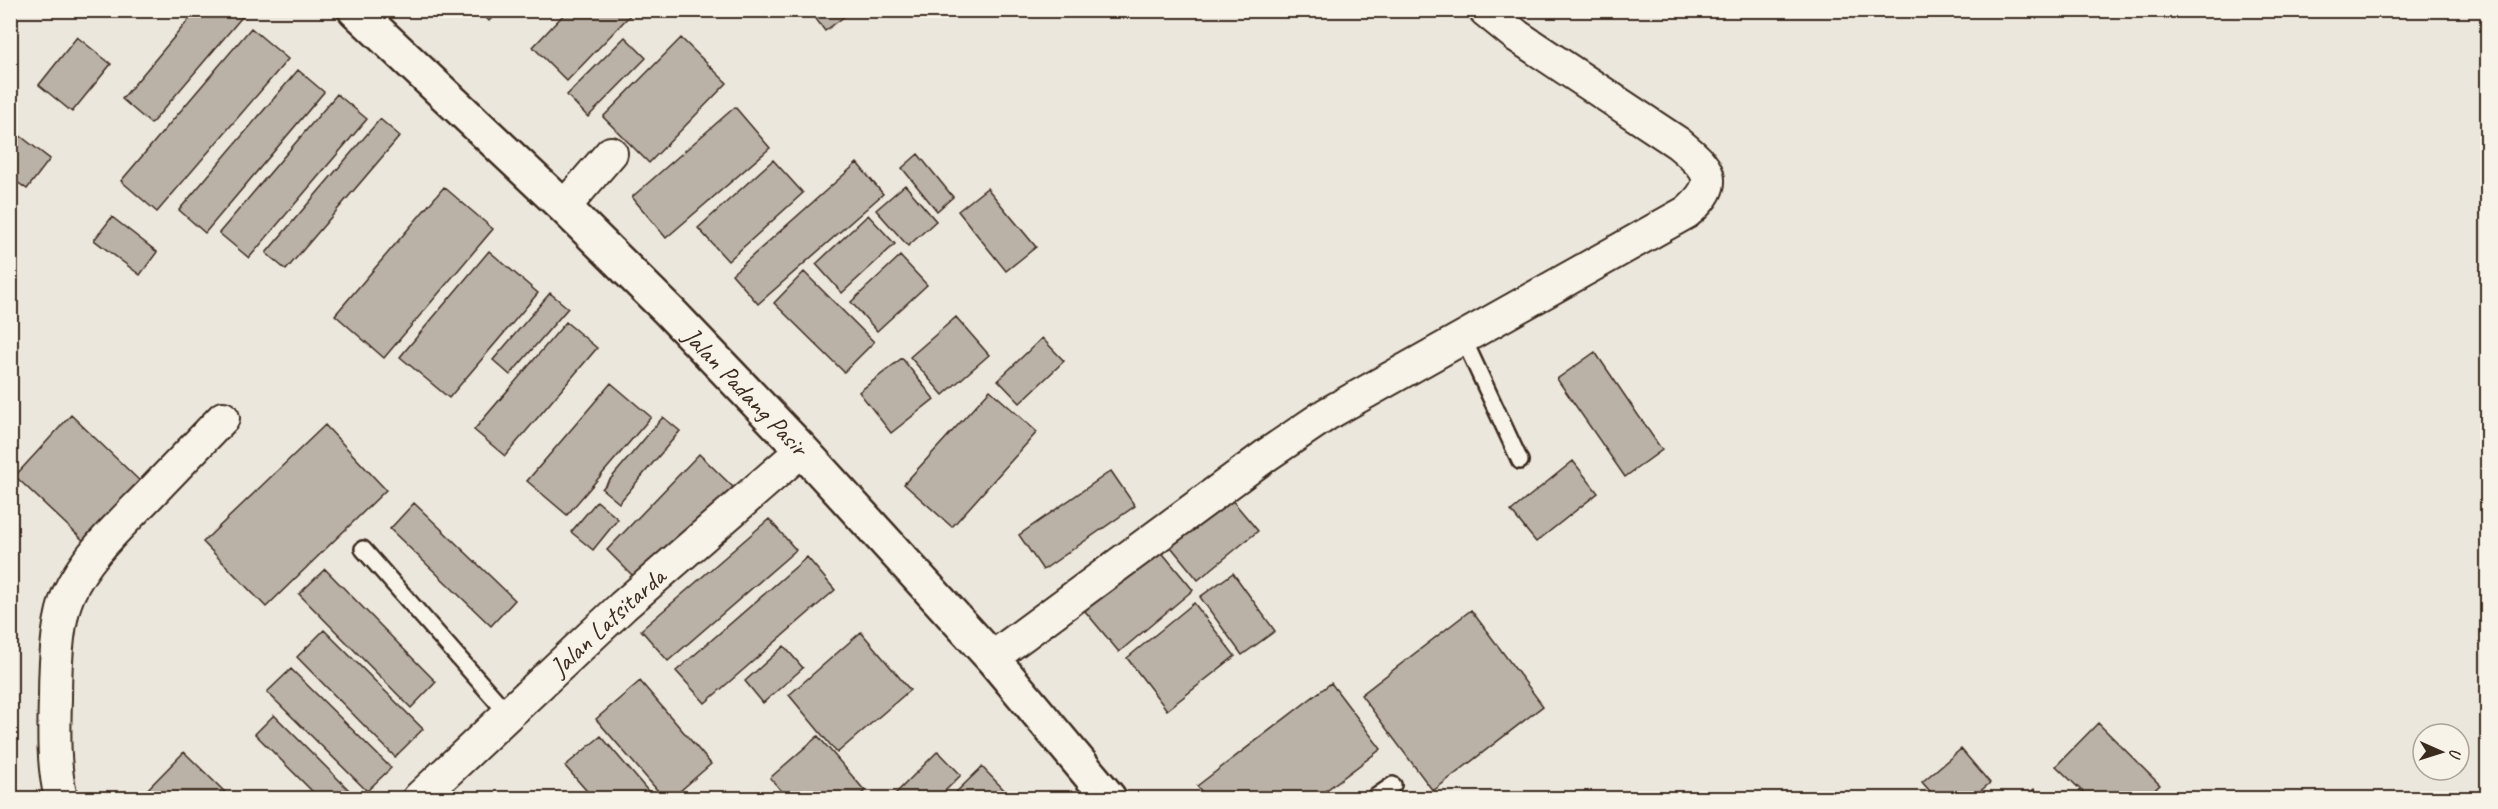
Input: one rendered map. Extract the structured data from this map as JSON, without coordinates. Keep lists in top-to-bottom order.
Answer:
{
  "streets": {
    "highway": ["Jalan Padang Pasir"],
    "street": ["Jalan Latsitarda"]
  },
  "crossings": [
    ["Jalan Padang Pasir", "Jalan Latsitarda"]
  ],
  "north": "right"
}
